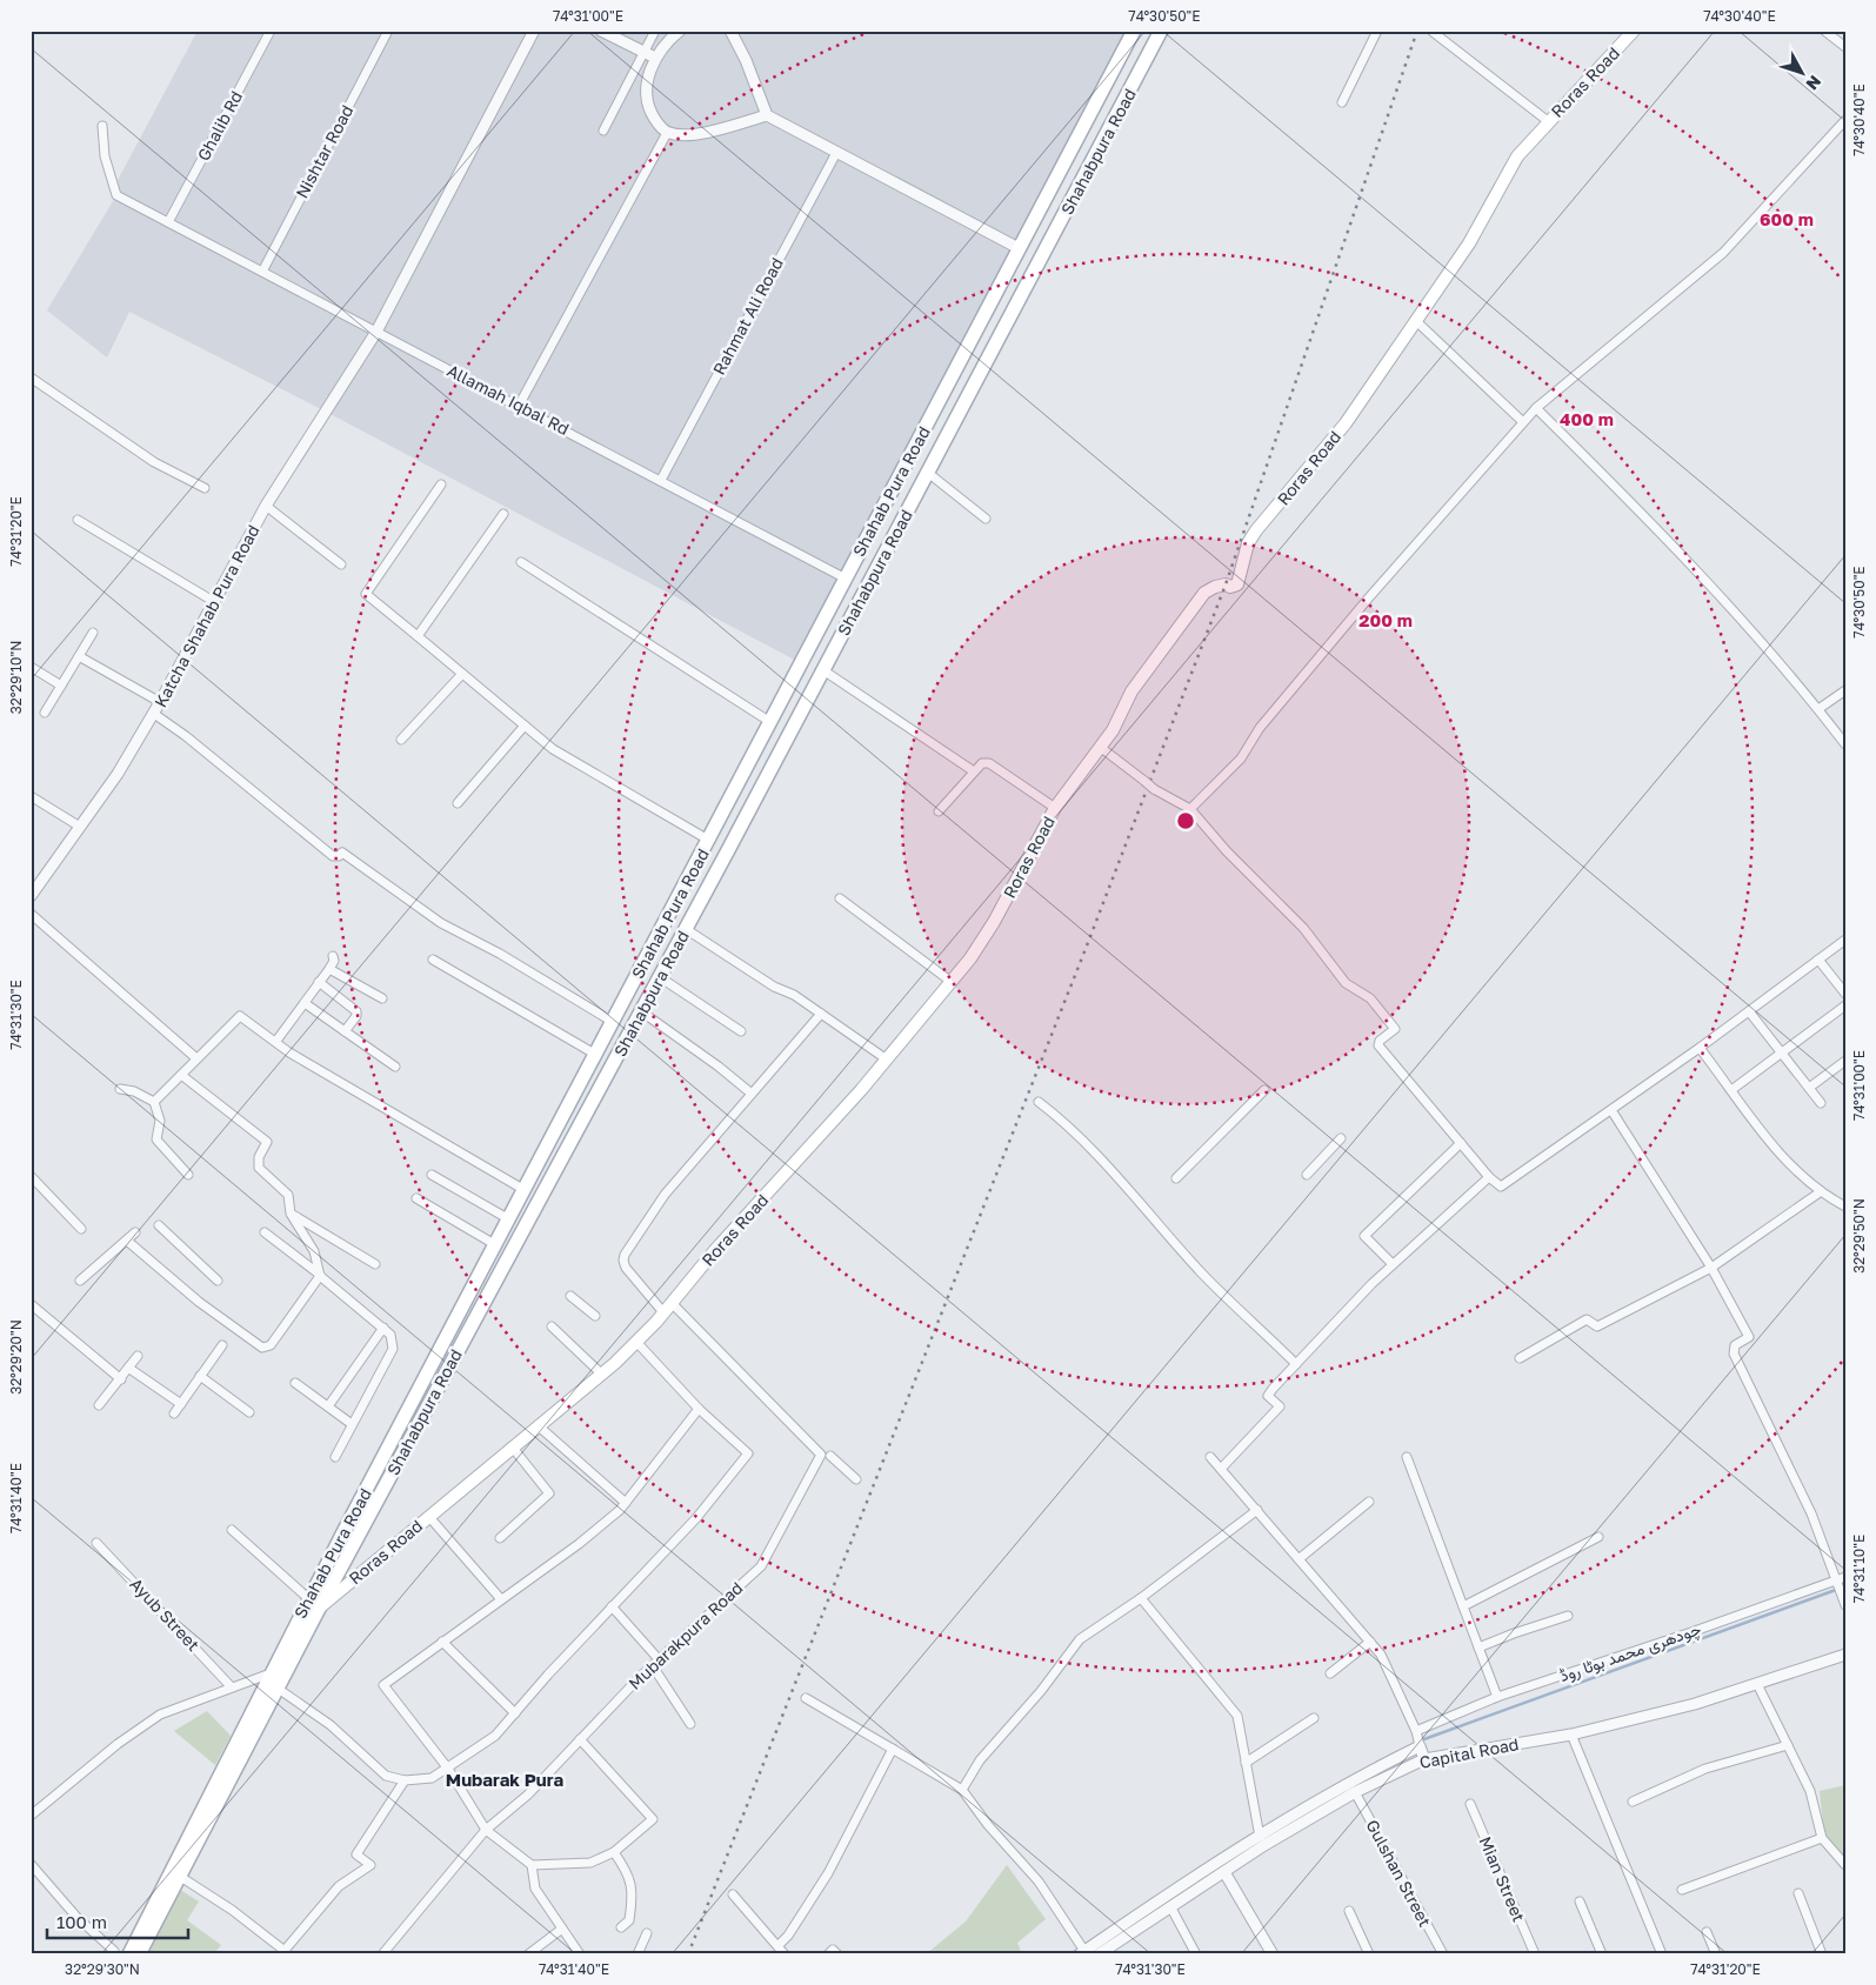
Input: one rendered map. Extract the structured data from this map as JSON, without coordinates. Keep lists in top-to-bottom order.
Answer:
{
  "streets": {
    "main road": ["Roras Road", "Shahabpura Road", "Shahab Pura Road"],
    "street": [
      "Ghalib Rd",
      "Nishtar Road",
      "Rahmat Ali Road",
      "Allamah Iqbal Rd",
      "Katcha Shahab Pura Road",
      "Ayub Street",
      "Mubarakpura Road",
      "چودھری محمد بوٹا روڈ",
      "Capital Road",
      "Gulshan Street",
      "Mian Street"
    ]
  },
  "crossings": [
    ["Roras Road", "Shahabpura Road"],
    ["Roras Road", "Shahab Pura Road"],
    ["Roras Road", "Mubarakpura Road"],
    ["Ghalib Rd", "Allamah Iqbal Rd"],
    ["Nishtar Road", "Allamah Iqbal Rd"],
    ["Shahabpura Road", "Shahab Pura Road"],
    ["Rahmat Ali Road", "Allamah Iqbal Rd"],
    ["Allamah Iqbal Rd", "Shahab Pura Road"],
    ["Allamah Iqbal Rd", "Katcha Shahab Pura Road"],
    ["Capital Road", "Gulshan Street"]
  ],
  "districts": ["Mubarak Pura"],
  "scale_bar": "100 m",
  "north": "bottom right",
  "coordinates": [
    "74°31'00\"E",
    "74°30'50\"E",
    "74°30'40\"E",
    "74°31'20\"E",
    "32°29'10\"N",
    "74°31'30\"E",
    "32°29'50\"N",
    "32°29'20\"N",
    "74°31'40\"E",
    "74°31'10\"E",
    "32°29'30\"N"
  ],
  "rings": ["600 m", "400 m", "200 m"]
}
